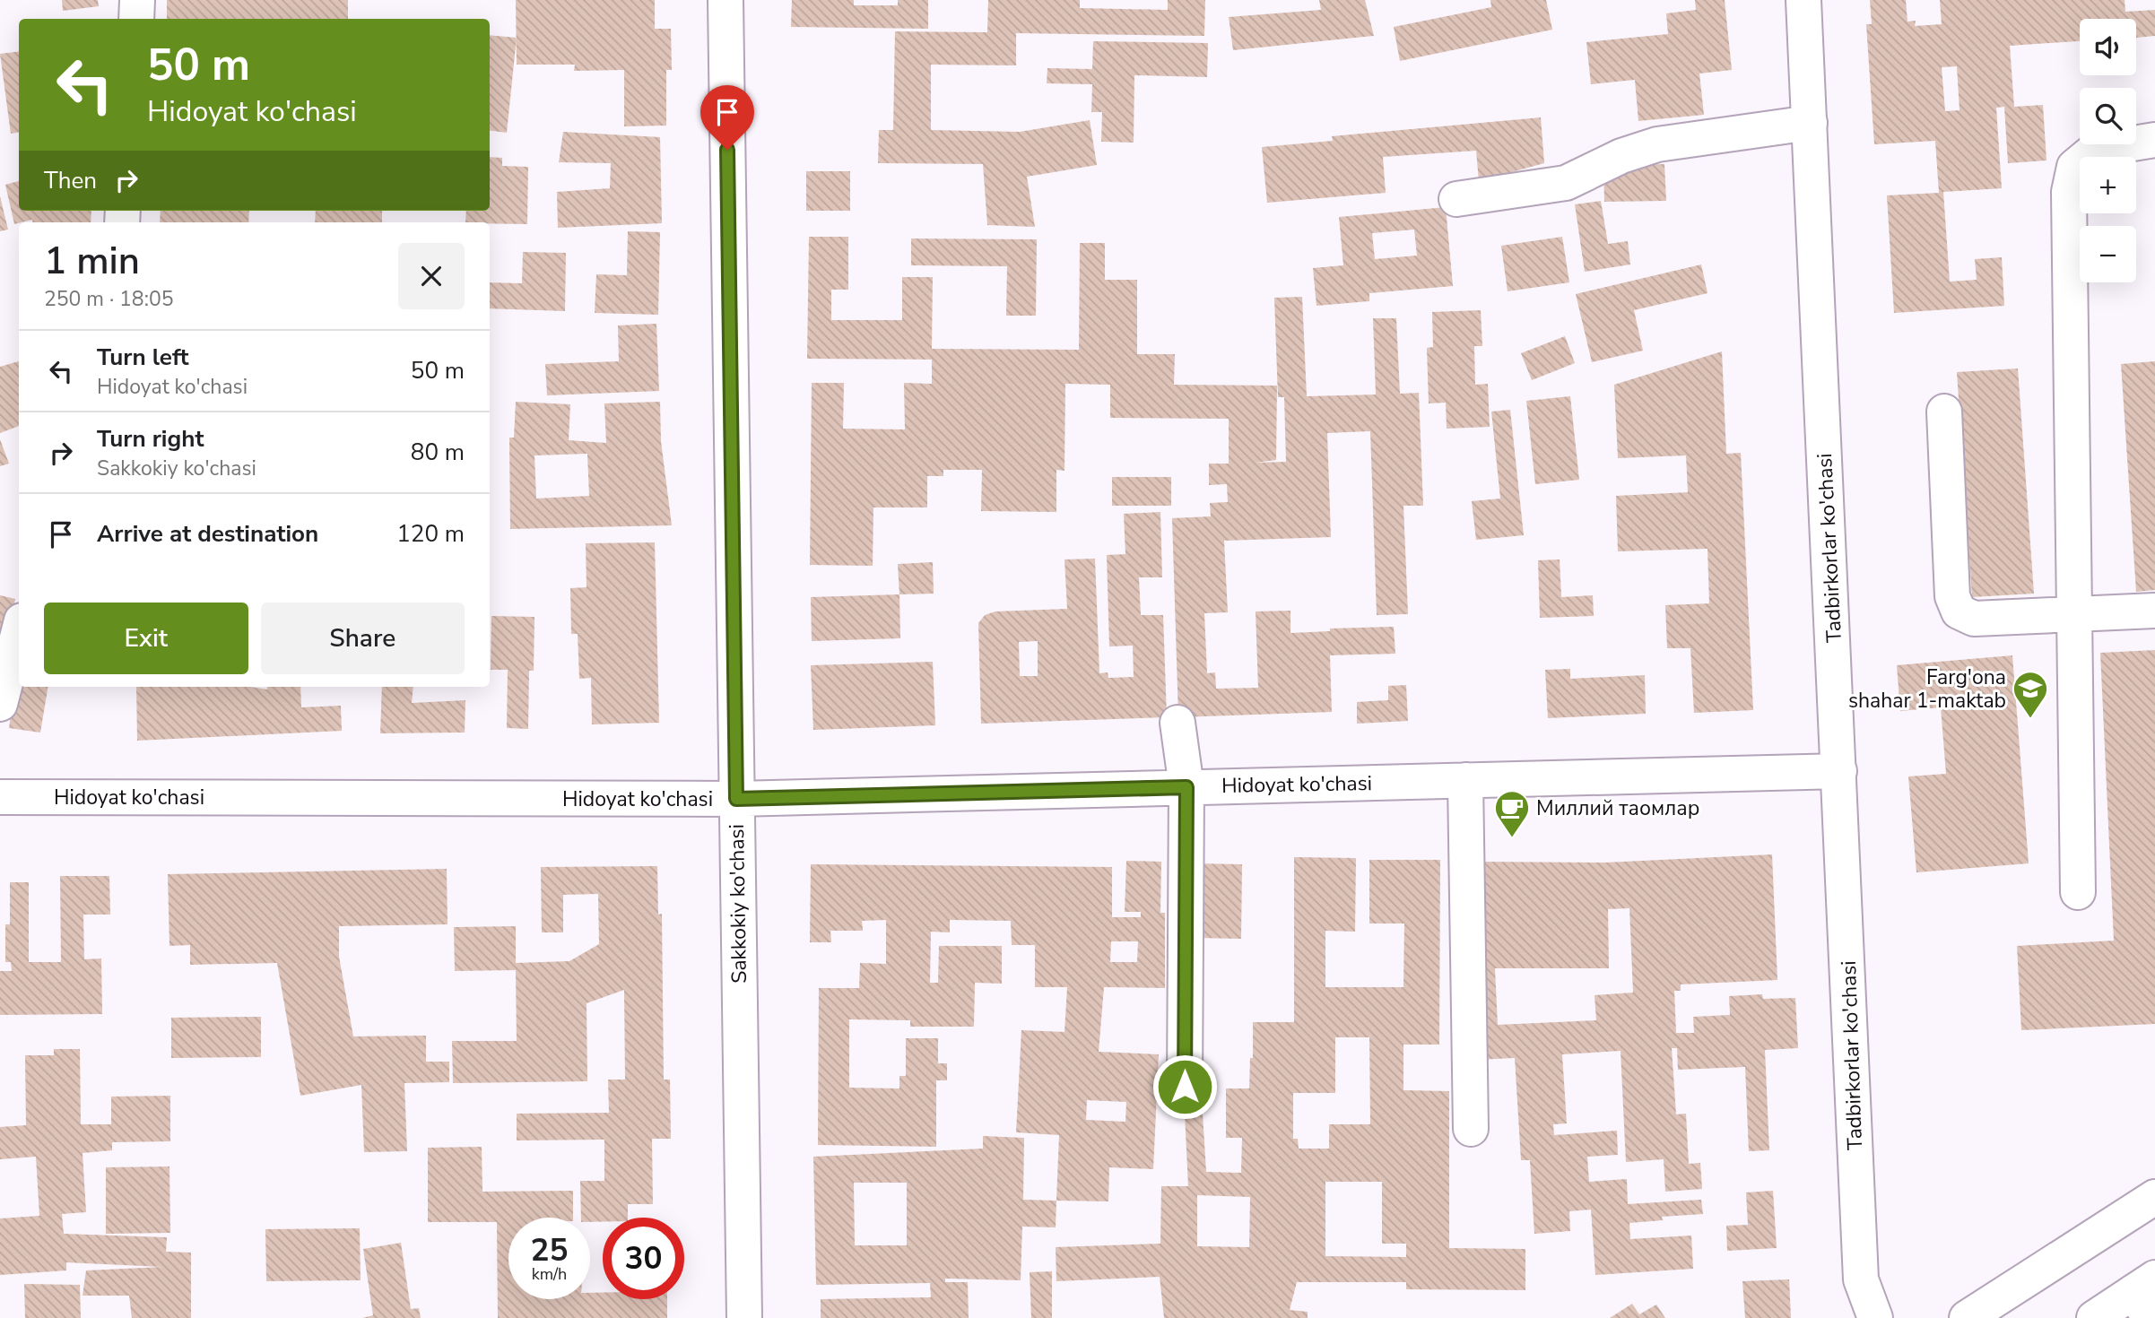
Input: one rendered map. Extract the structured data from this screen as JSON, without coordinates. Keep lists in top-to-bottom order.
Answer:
{
  "streets": {
    "street": ["Tadbirkorlar ko'chasi", "Hidoyat ko'chasi", "Sakkokiy ko'chasi"]
  },
  "crossings": [
    ["Tadbirkorlar ko'chasi", "Hidoyat ko'chasi"],
    ["Hidoyat ko'chasi", "Sakkokiy ko'chasi"]
  ],
  "places": {
    "school or university": ["Farg'ona shahar 1-maktab"],
    "cafe": ["Миллий таомлар"]
  },
  "page": {
    "map_buttons": ["+", "−"],
    "turn": ["50 m", "Hidoyat ko'chasi"],
    "then": "Then",
    "heading": ["1 min", "250 m · 18:05"],
    "list": [
      {
        "name": "Turn left",
        "note": "Hidoyat ko'chasi",
        "value": "50 m"
      },
      {
        "name": "Turn right",
        "note": "Sakkokiy ko'chasi",
        "value": "80 m"
      },
      {
        "name": "Arrive at destination",
        "value": "120 m"
      }
    ],
    "buttons": ["Exit", "Share"],
    "speed": "25 km/h",
    "limit": "30"
  }
}
